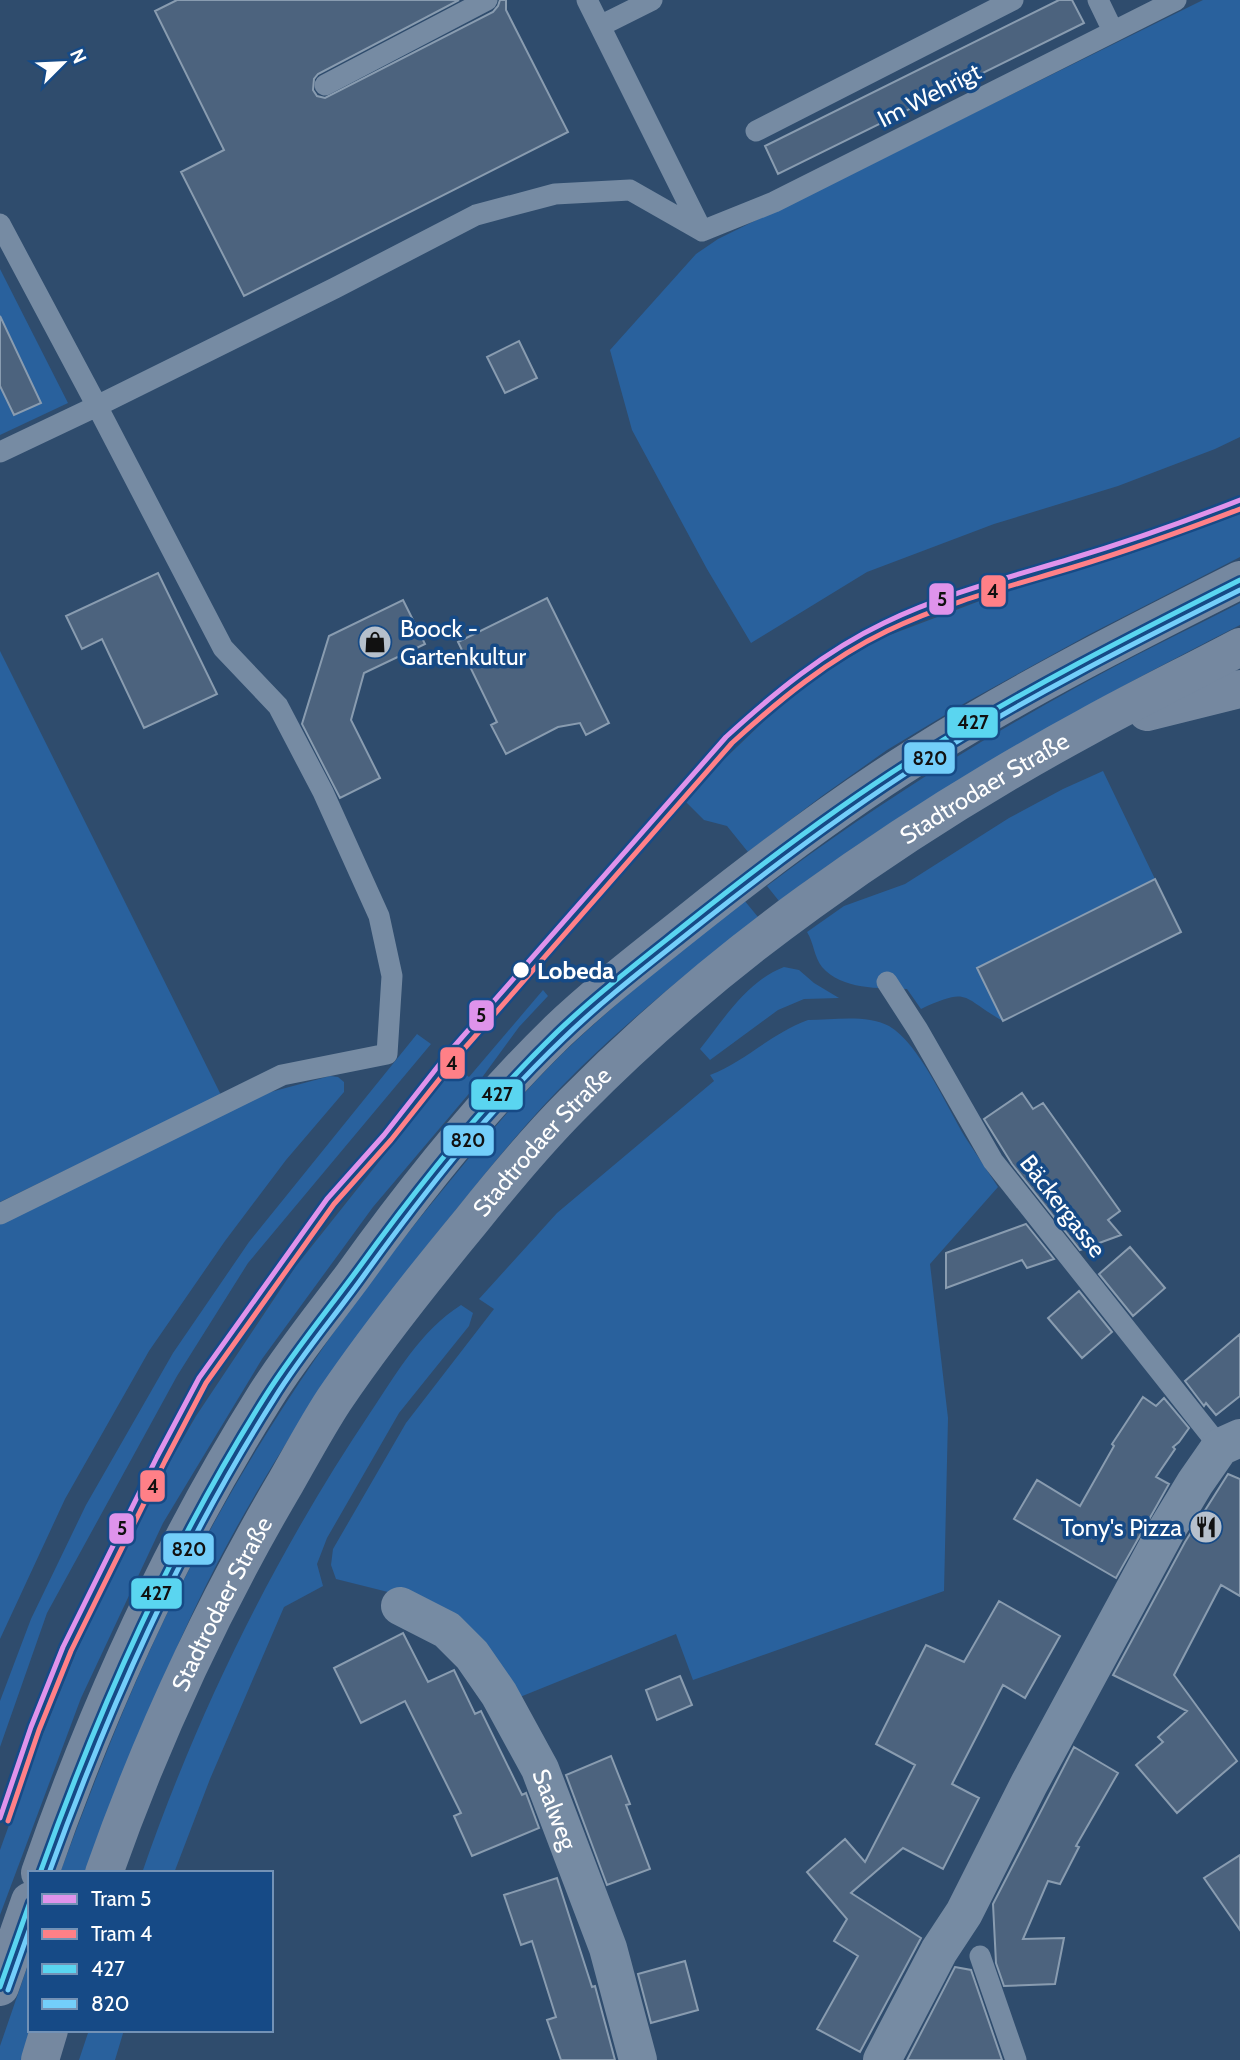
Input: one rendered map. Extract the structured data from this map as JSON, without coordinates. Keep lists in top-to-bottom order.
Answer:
{
  "streets": {
    "main road": ["Stadtrodaer Straße"],
    "street": ["Saalweg"],
    "lane": ["Im Wehrigt", "Bäckergasse"]
  },
  "places": {
    "shop": ["Boock - Gartenkultur"],
    "other": ["Lobeda"],
    "restaurant": ["Tony's Pizza"]
  },
  "lines": [
    "tram line 5",
    "tram line 4",
    "transit line 427",
    "transit line 820"
  ],
  "legend": [
    "Tram 5",
    "Tram 4",
    "427",
    "820"
  ],
  "north": "top right"
}
